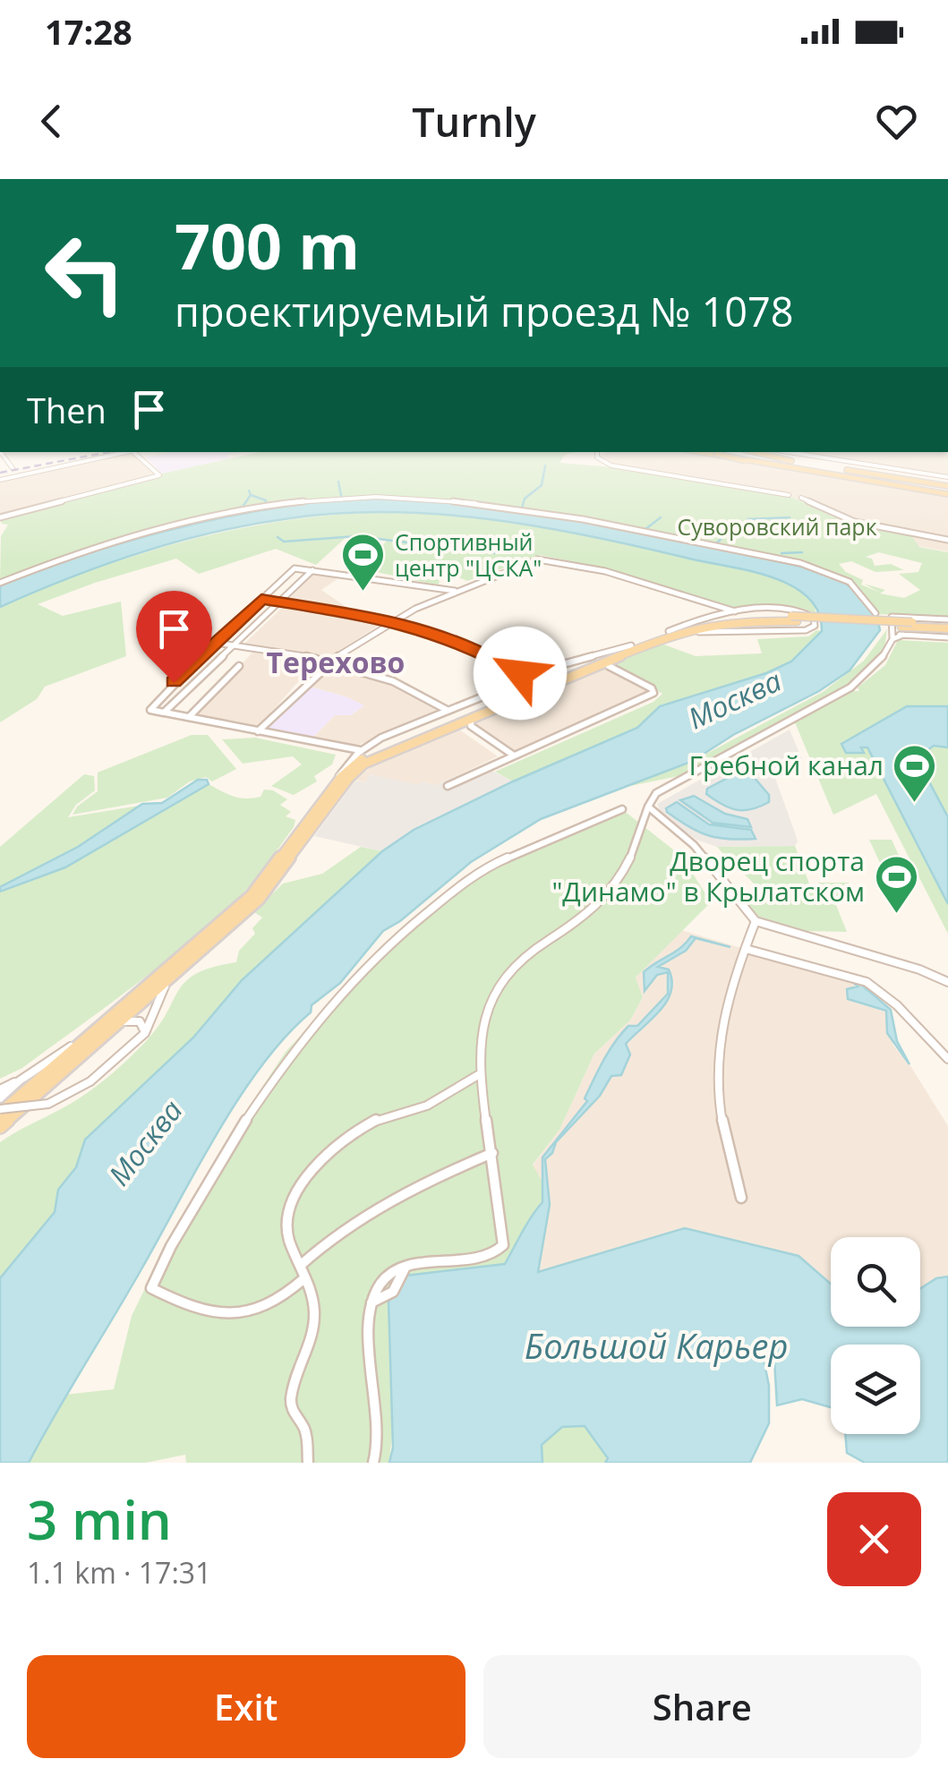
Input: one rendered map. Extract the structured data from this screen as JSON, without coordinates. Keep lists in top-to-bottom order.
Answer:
{
  "districts": ["Терехово"],
  "water": ["Москва", "Большой Карьер"],
  "parks": ["Суворовский парк"],
  "places": {
    "sports": ["Спортивный центр \"ЦСКА\"", "Гребной канал", "Дворец спорта \"Динамо\" в Крылатском"]
  },
  "page": {
    "status": "17:28",
    "header": "Turnly",
    "turn": ["700 m", "проектируемый проезд № 1078"],
    "then": "Then",
    "heading": ["3 min", "1.1 km · 17:31"],
    "buttons": ["Exit", "Share"]
  }
}
